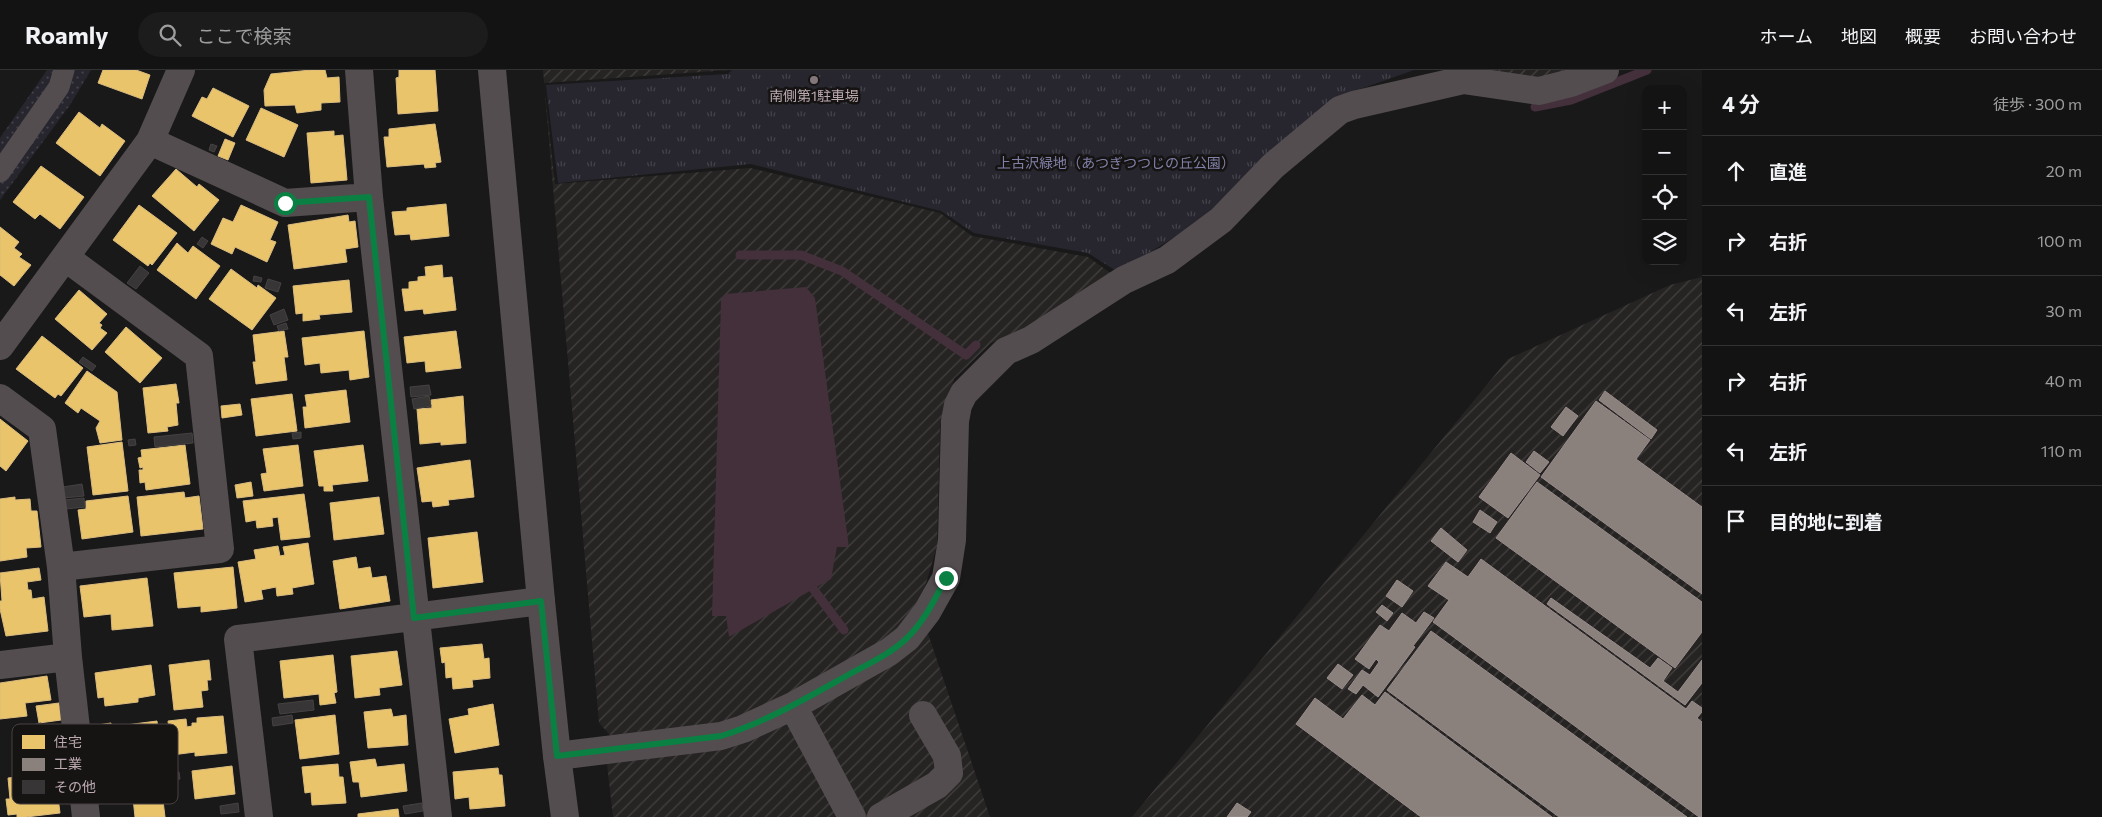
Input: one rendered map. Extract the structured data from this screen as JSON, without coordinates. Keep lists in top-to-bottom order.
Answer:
{
  "parks": ["上古沢緑地（あつぎつつじの丘公園）"],
  "places": ["南側第1駐車場"],
  "legend": ["住宅", "工業", "その他"],
  "page": {
    "header": "Roamly",
    "search": "ここで検索",
    "nav": [
      "ホーム",
      "地図",
      "概要",
      "お問い合わせ"
    ],
    "heading": ["4 分", "徒歩 · 300 m"],
    "map_buttons": ["+", "−"],
    "list": [
      ["直進", "20 m"],
      ["右折", "100 m"],
      ["左折", "30 m"],
      ["右折", "40 m"],
      ["左折", "110 m"],
      "目的地に到着"
    ]
  }
}
